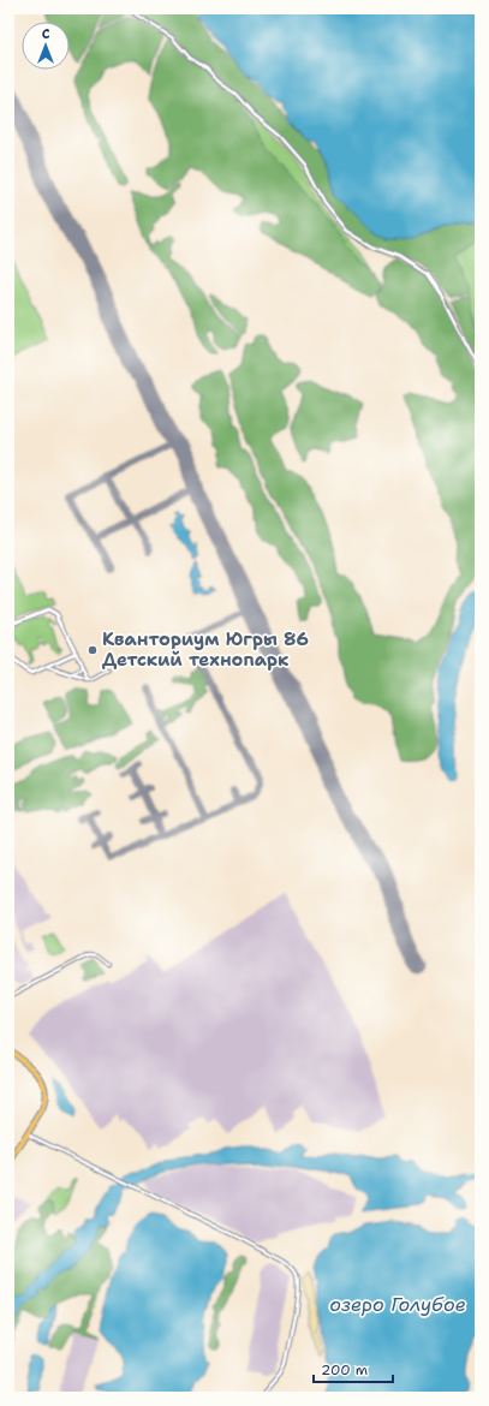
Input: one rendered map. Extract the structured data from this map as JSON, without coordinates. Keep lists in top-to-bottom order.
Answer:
{
  "water": ["озеро Голубое"],
  "places": ["Кванториум Югры 86 Детский технопарк"],
  "scale_bar": "200 m",
  "north": "top"
}
